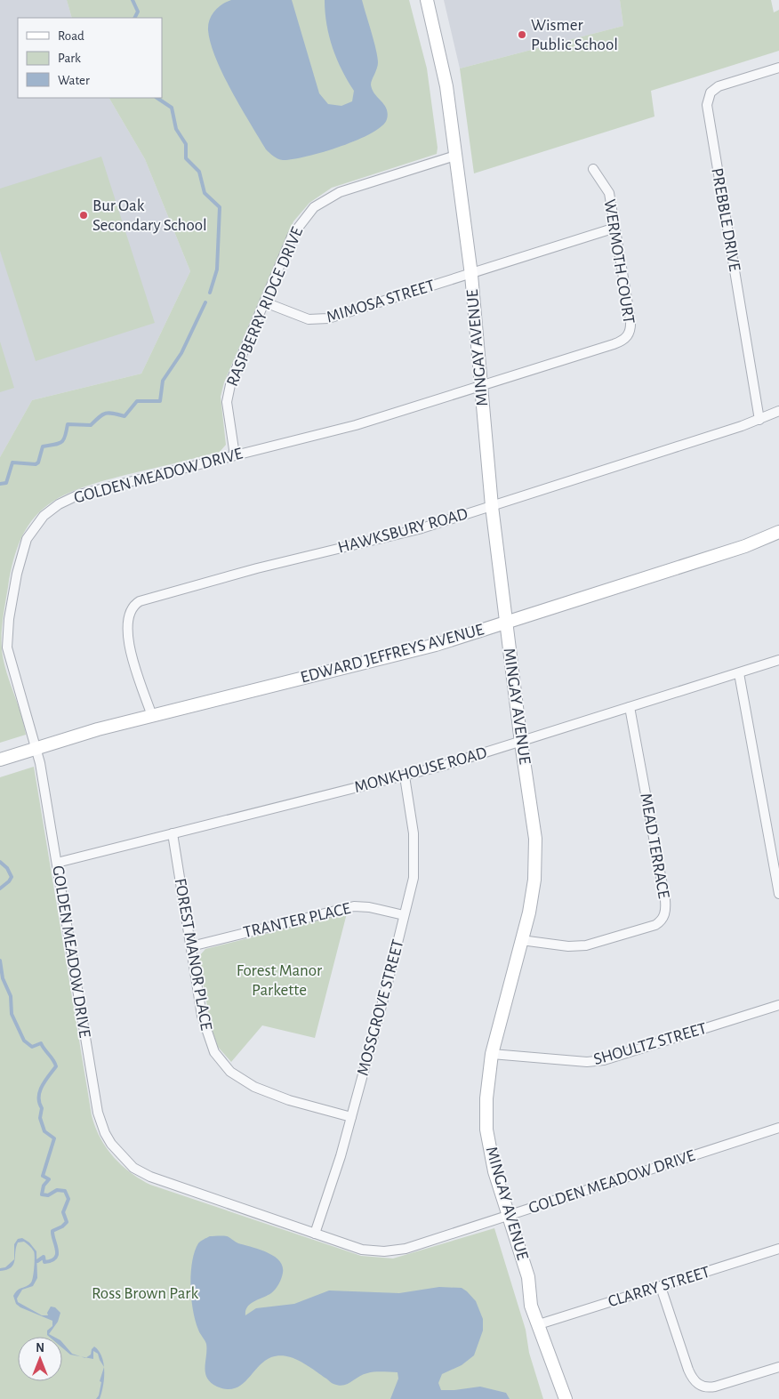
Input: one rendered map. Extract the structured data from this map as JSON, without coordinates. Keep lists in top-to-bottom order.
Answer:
{
  "streets": {
    "street": [
      "PREBBLE DRIVE",
      "WERMOTH COURT",
      "MIMOSA STREET",
      "RASPBERRY RIDGE DRIVE",
      "MINGAY AVENUE",
      "GOLDEN MEADOW DRIVE",
      "HAWKSBURY ROAD",
      "EDWARD JEFFREYS AVENUE",
      "MONKHOUSE ROAD",
      "MEAD TERRACE",
      "TRANTER PLACE",
      "FOREST MANOR PLACE",
      "MOSSGROVE STREET",
      "SHOULTZ STREET",
      "CLARRY STREET"
    ]
  },
  "crossings": [
    ["PREBBLE DRIVE", "HAWKSBURY ROAD"],
    ["WERMOTH COURT", "MIMOSA STREET"],
    ["WERMOTH COURT", "MINGAY AVENUE"],
    ["WERMOTH COURT", "GOLDEN MEADOW DRIVE"],
    ["MIMOSA STREET", "RASPBERRY RIDGE DRIVE"],
    ["MIMOSA STREET", "MINGAY AVENUE"],
    ["RASPBERRY RIDGE DRIVE", "MINGAY AVENUE"],
    ["RASPBERRY RIDGE DRIVE", "GOLDEN MEADOW DRIVE"],
    ["MINGAY AVENUE", "GOLDEN MEADOW DRIVE"],
    ["MINGAY AVENUE", "HAWKSBURY ROAD"],
    ["MINGAY AVENUE", "EDWARD JEFFREYS AVENUE"],
    ["MINGAY AVENUE", "MONKHOUSE ROAD"],
    ["MINGAY AVENUE", "MEAD TERRACE"],
    ["MINGAY AVENUE", "SHOULTZ STREET"],
    ["MINGAY AVENUE", "CLARRY STREET"],
    ["GOLDEN MEADOW DRIVE", "EDWARD JEFFREYS AVENUE"],
    ["GOLDEN MEADOW DRIVE", "MONKHOUSE ROAD"],
    ["GOLDEN MEADOW DRIVE", "MOSSGROVE STREET"],
    ["HAWKSBURY ROAD", "EDWARD JEFFREYS AVENUE"],
    ["MONKHOUSE ROAD", "MEAD TERRACE"],
    ["MONKHOUSE ROAD", "FOREST MANOR PLACE"],
    ["MONKHOUSE ROAD", "MOSSGROVE STREET"],
    ["TRANTER PLACE", "FOREST MANOR PLACE"],
    ["TRANTER PLACE", "MOSSGROVE STREET"],
    ["FOREST MANOR PLACE", "MOSSGROVE STREET"]
  ],
  "parks": ["Forest Manor Parkette", "Ross Brown Park"],
  "places": ["Wismer Public School", "Bur Oak Secondary School"],
  "legend": ["Road", "Park", "Water"],
  "north": "top"
}
